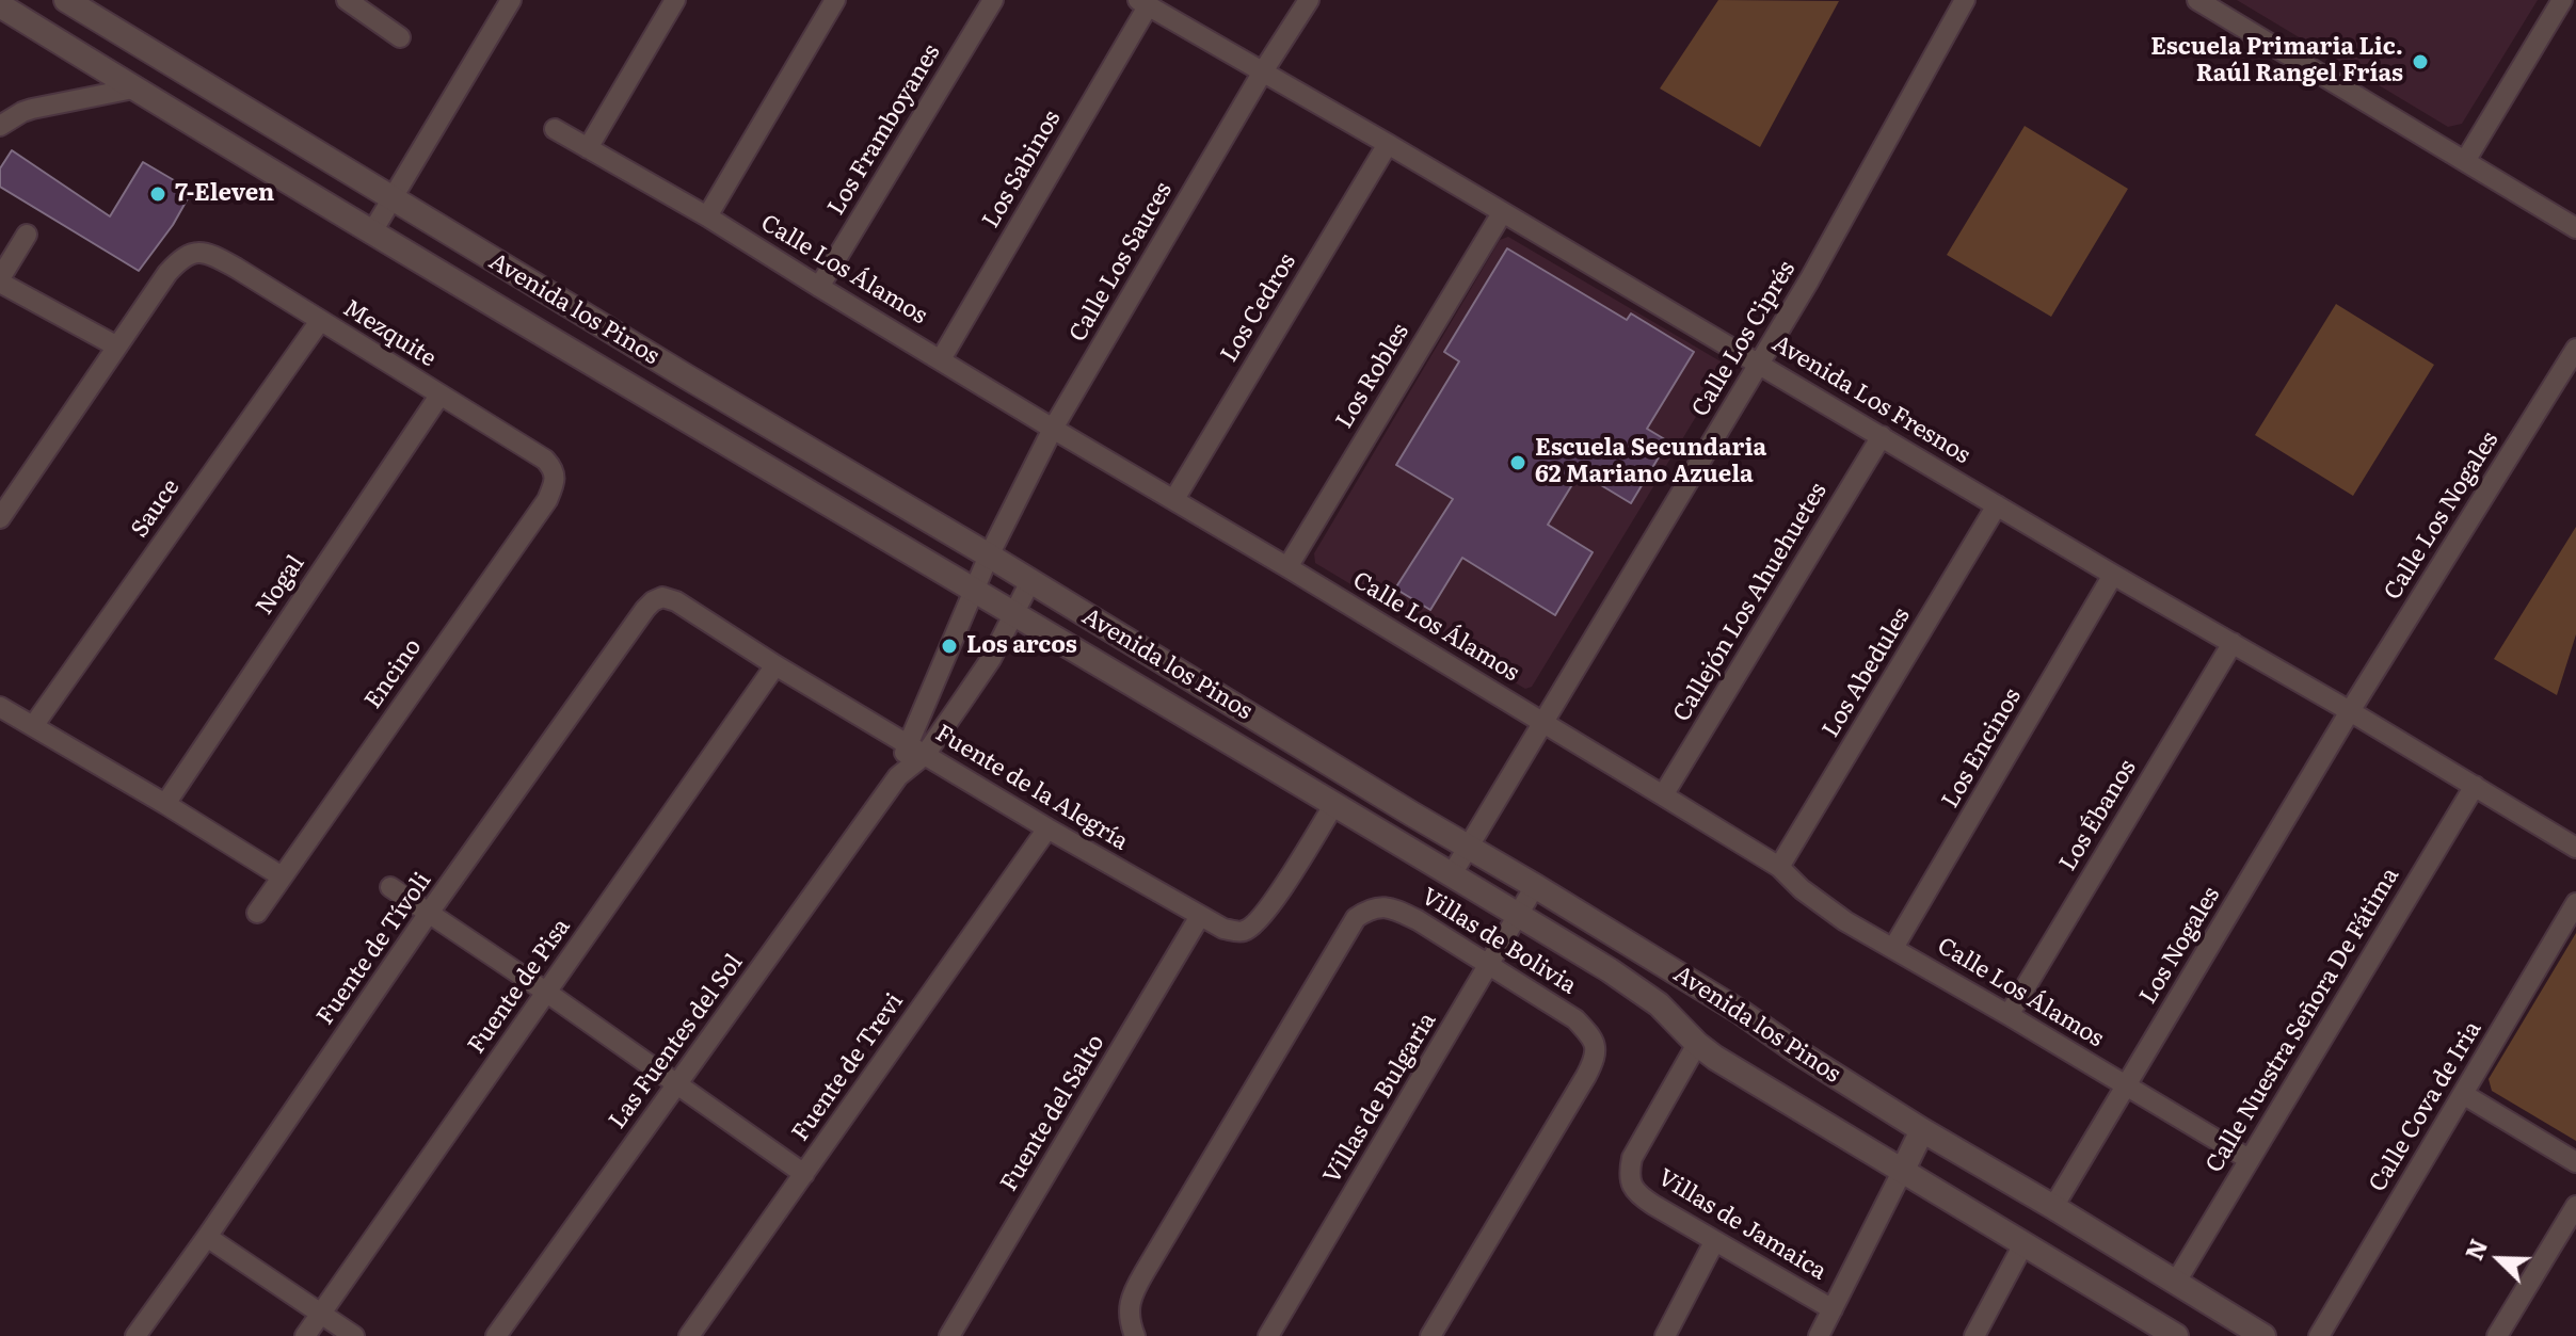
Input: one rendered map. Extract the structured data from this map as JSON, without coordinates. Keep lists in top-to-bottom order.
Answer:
{
  "streets": {
    "street": [
      "Los Framboyanes",
      "Los Sabinos",
      "Calle Los Sauces",
      "Calle Los Álamos",
      "Los Cedros",
      "Avenida los Pinos",
      "Mezquite",
      "Calle Los Ciprés",
      "Los Robles",
      "Avenida Los Fresnos",
      "Sauce",
      "Calle Los Nogales",
      "Nogal",
      "Callejón Los Ahuehuetes",
      "Los Abedules",
      "Encino",
      "Los Encinos",
      "Fuente de la Alegría",
      "Los Ébanos",
      "Villas de Bolivia",
      "Los Nogales",
      "Fuente de Tívoli",
      "Fuente de Pisa",
      "Calle Nuestra Señora De Fátima",
      "Las Fuentes del Sol",
      "Fuente de Trevi",
      "Villas de Bulgaria",
      "Calle Cova de Iria",
      "Fuente del Salto",
      "Villas de Jamaica"
    ]
  },
  "crossings": [
    ["Los Framboyanes", "Calle Los Álamos"],
    ["Los Sabinos", "Calle Los Álamos"],
    ["Los Sabinos", "Avenida Los Fresnos"],
    ["Calle Los Sauces", "Calle Los Álamos"],
    ["Calle Los Sauces", "Avenida los Pinos"],
    ["Calle Los Sauces", "Avenida Los Fresnos"],
    ["Calle Los Sauces", "Las Fuentes del Sol"],
    ["Calle Los Álamos", "Los Cedros"],
    ["Calle Los Álamos", "Calle Los Ciprés"],
    ["Calle Los Álamos", "Los Robles"],
    ["Calle Los Álamos", "Callejón Los Ahuehuetes"],
    ["Calle Los Álamos", "Los Abedules"],
    ["Calle Los Álamos", "Los Encinos"],
    ["Calle Los Álamos", "Los Ébanos"],
    ["Calle Los Álamos", "Los Nogales"],
    ["Calle Los Álamos", "Calle Nuestra Señora De Fátima"],
    ["Los Cedros", "Avenida Los Fresnos"],
    ["Avenida los Pinos", "Calle Los Ciprés"],
    ["Avenida los Pinos", "Fuente de la Alegría"],
    ["Avenida los Pinos", "Los Nogales"],
    ["Avenida los Pinos", "Calle Nuestra Señora De Fátima"],
    ["Avenida los Pinos", "Las Fuentes del Sol"],
    ["Avenida los Pinos", "Villas de Bulgaria"],
    ["Avenida los Pinos", "Villas de Jamaica"],
    ["Mezquite", "Sauce"],
    ["Mezquite", "Nogal"],
    ["Mezquite", "Encino"],
    ["Calle Los Ciprés", "Avenida Los Fresnos"],
    ["Los Robles", "Avenida Los Fresnos"],
    ["Avenida Los Fresnos", "Calle Los Nogales"],
    ["Avenida Los Fresnos", "Callejón Los Ahuehuetes"],
    ["Avenida Los Fresnos", "Los Abedules"],
    ["Avenida Los Fresnos", "Los Encinos"],
    ["Avenida Los Fresnos", "Los Ébanos"],
    ["Avenida Los Fresnos", "Los Nogales"],
    ["Avenida Los Fresnos", "Calle Nuestra Señora De Fátima"],
    ["Calle Los Nogales", "Los Nogales"],
    ["Fuente de la Alegría", "Fuente de Tívoli"],
    ["Fuente de la Alegría", "Fuente de Pisa"],
    ["Fuente de la Alegría", "Las Fuentes del Sol"],
    ["Fuente de la Alegría", "Fuente de Trevi"],
    ["Fuente de la Alegría", "Fuente del Salto"],
    ["Villas de Bolivia", "Villas de Bulgaria"]
  ],
  "places": [
    "Escuela Primaria Lic. Raúl Rangel Frías",
    "7-Eleven",
    "Escuela Secundaria 62 Mariano Azuela",
    "Los arcos"
  ],
  "north": "top left"
}
